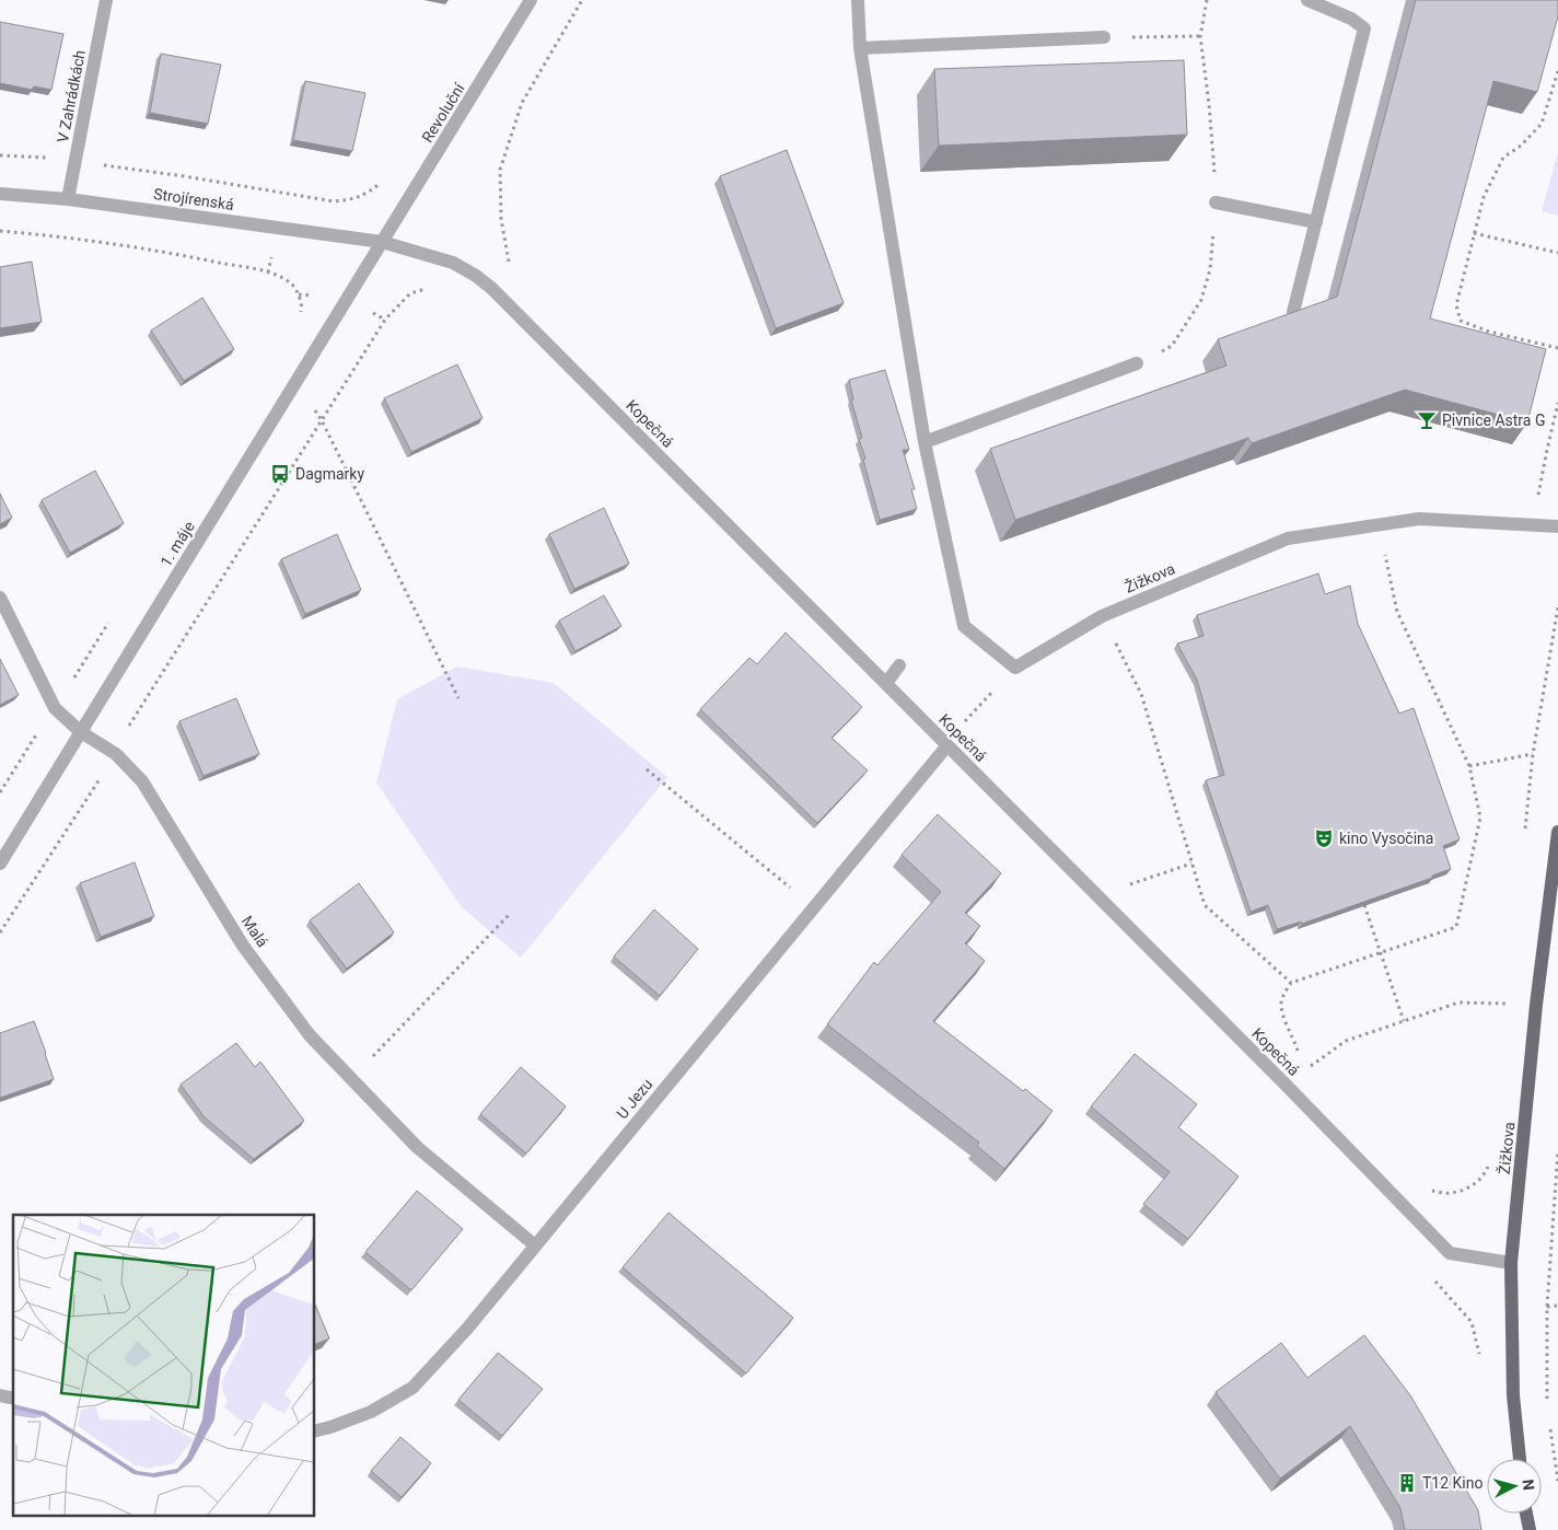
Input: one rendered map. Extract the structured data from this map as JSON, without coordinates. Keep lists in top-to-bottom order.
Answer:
{
  "streets": {
    "main road": ["Žižkova"],
    "street": [
      "V Zahrádkách",
      "Revoluční",
      "Strojírenská",
      "Kopečná",
      "1. máje",
      "Malá",
      "U Jezu"
    ]
  },
  "crossings": [
    ["V Zahrádkách", "Strojírenská"],
    ["Revoluční", "Strojírenská"],
    ["Revoluční", "Kopečná"],
    ["Revoluční", "1. máje"],
    ["Strojírenská", "Kopečná"],
    ["Strojírenská", "1. máje"],
    ["Kopečná", "1. máje"],
    ["Kopečná", "Žižkova"],
    ["Kopečná", "U Jezu"],
    ["1. máje", "Malá"],
    ["Malá", "U Jezu"]
  ],
  "places": {
    "bar": ["Pivnice Astra G"],
    "bus stop": ["Dagmarky"],
    "theatre": ["kino Vysočina"],
    "building": ["T12 Kino"]
  },
  "north": "right"
}
